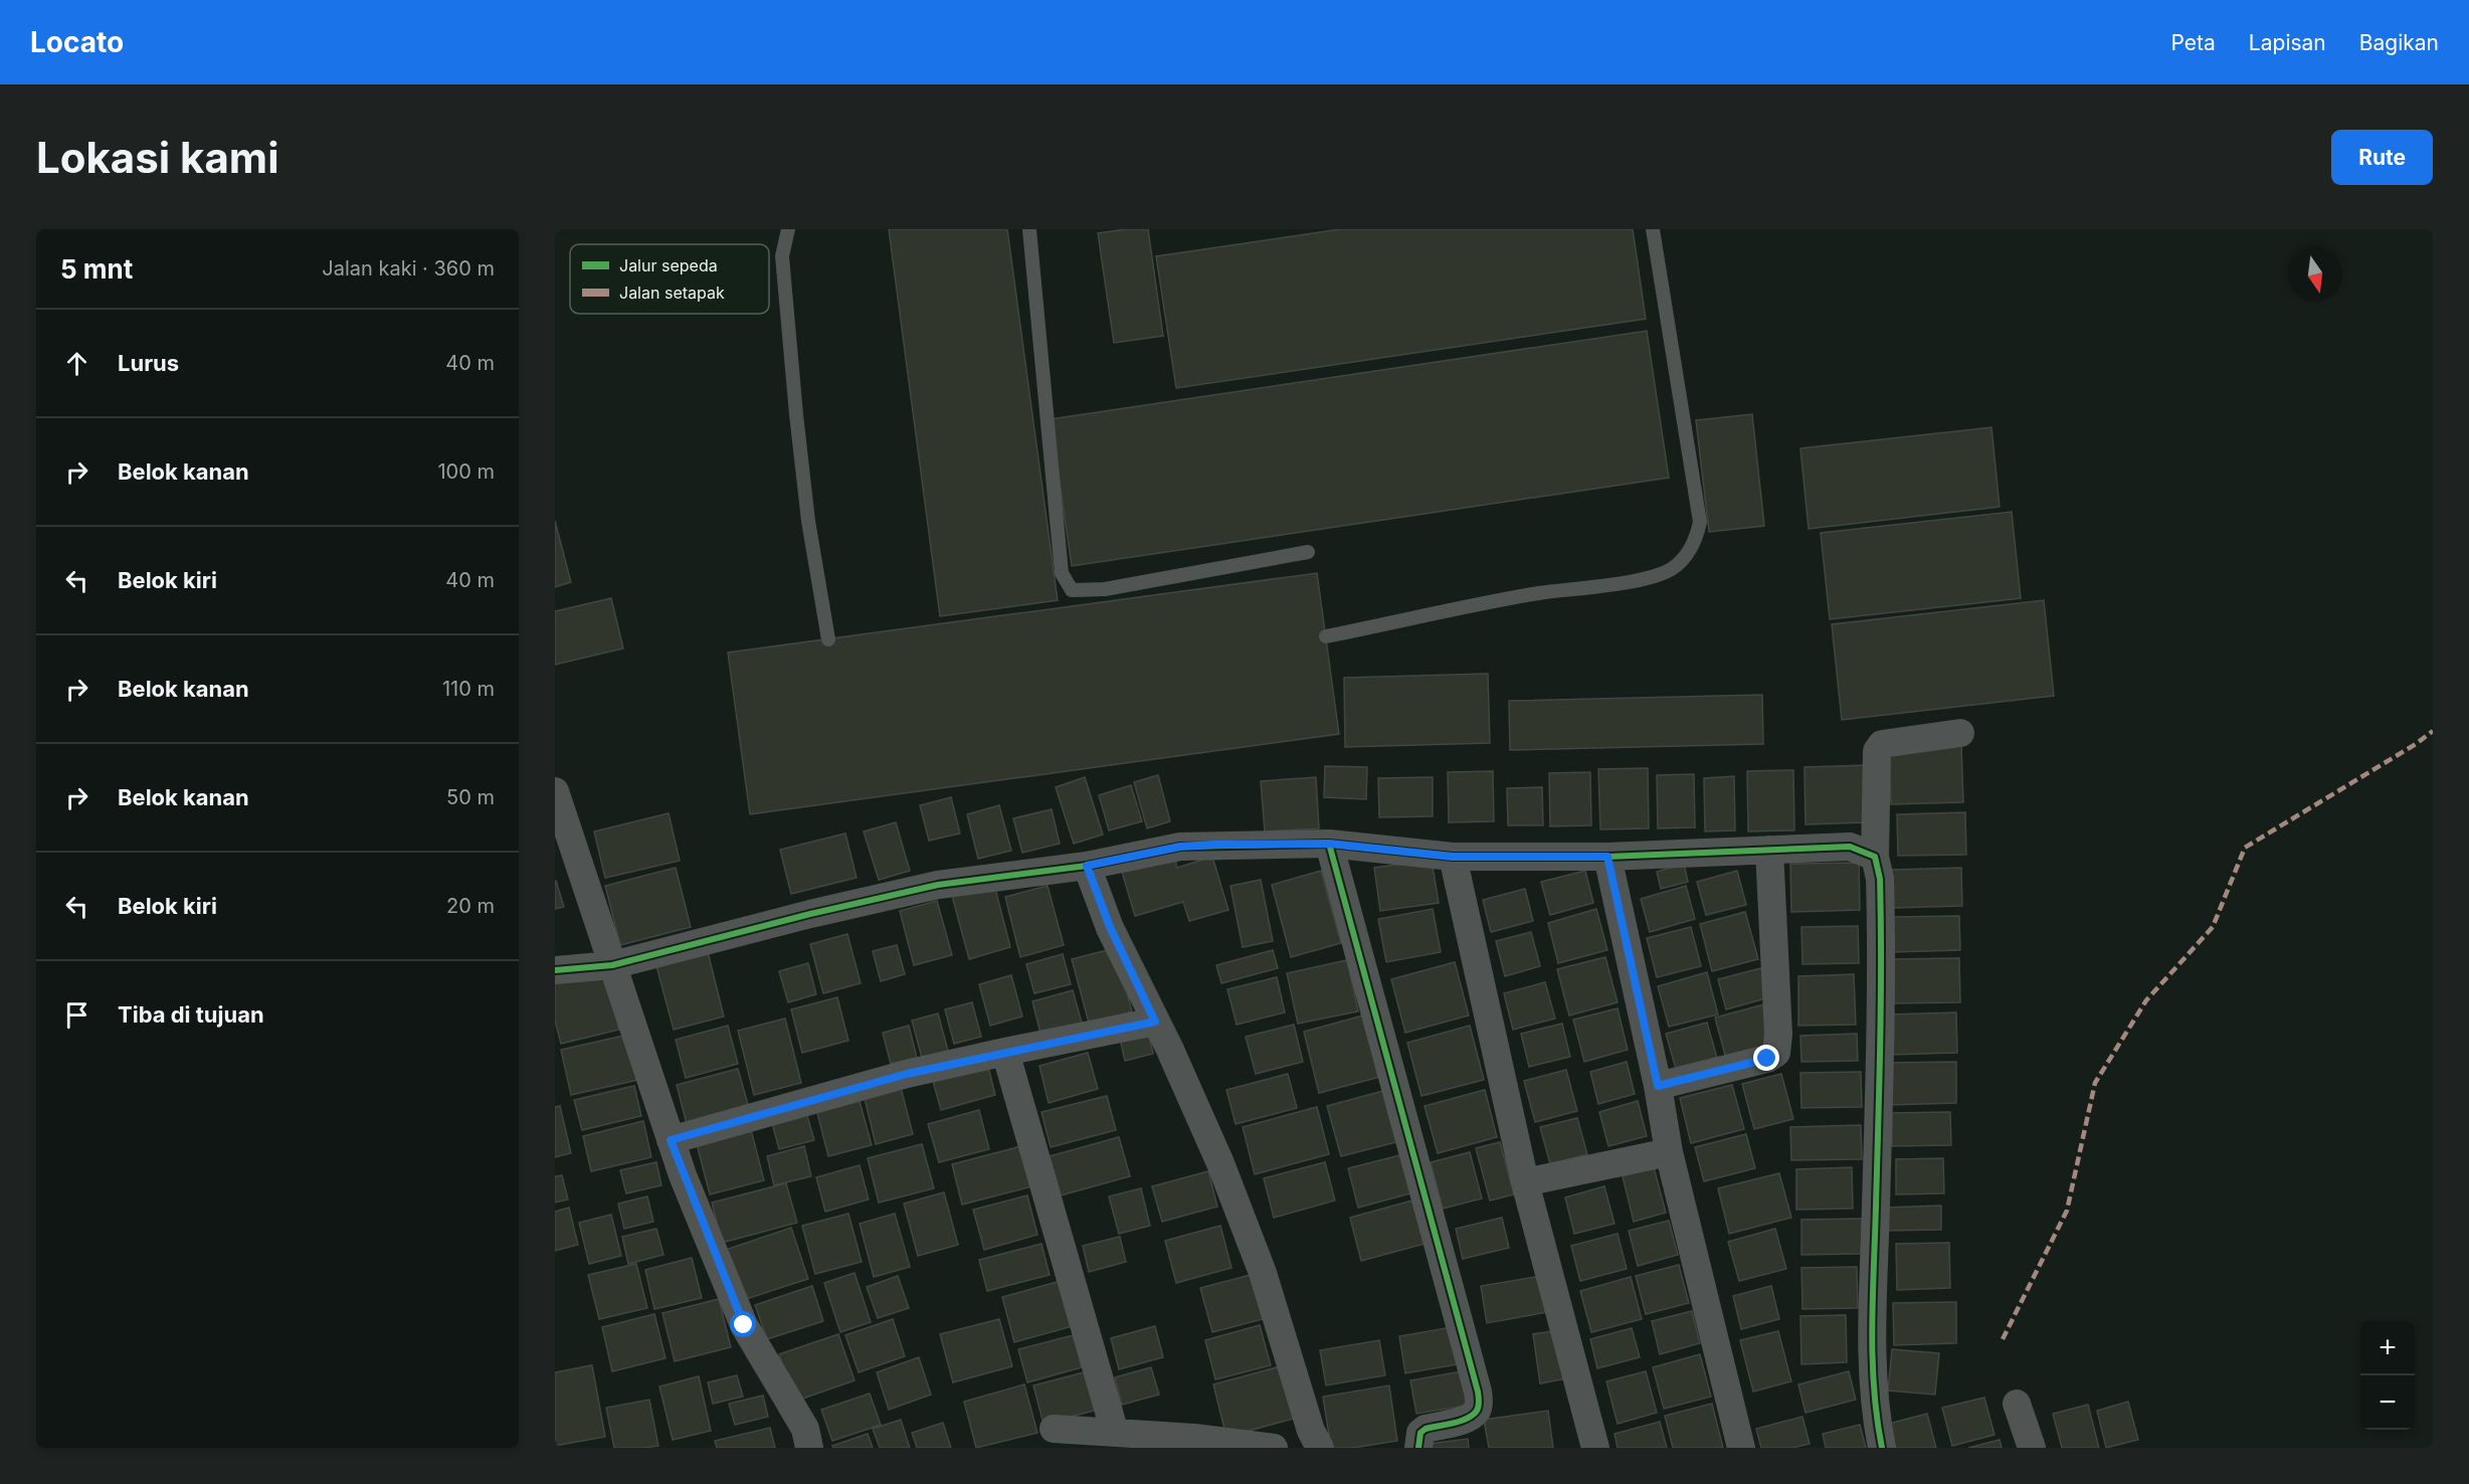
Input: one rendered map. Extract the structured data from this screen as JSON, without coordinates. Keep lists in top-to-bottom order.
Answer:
{
  "legend": ["Jalur sepeda", "Jalan setapak"],
  "north": "bottom",
  "page": {
    "header": "Locato",
    "nav": ["Peta", "Lapisan", "Bagikan"],
    "buttons": "Rute",
    "title": "Lokasi kami",
    "heading": ["5 mnt", "Jalan kaki · 360 m"],
    "list": [
      ["Lurus", "40 m"],
      ["Belok kanan", "100 m"],
      ["Belok kiri", "40 m"],
      ["Belok kanan", "110 m"],
      ["Belok kanan", "50 m"],
      ["Belok kiri", "20 m"],
      "Tiba di tujuan"
    ],
    "map_buttons": ["+", "−"]
  }
}
